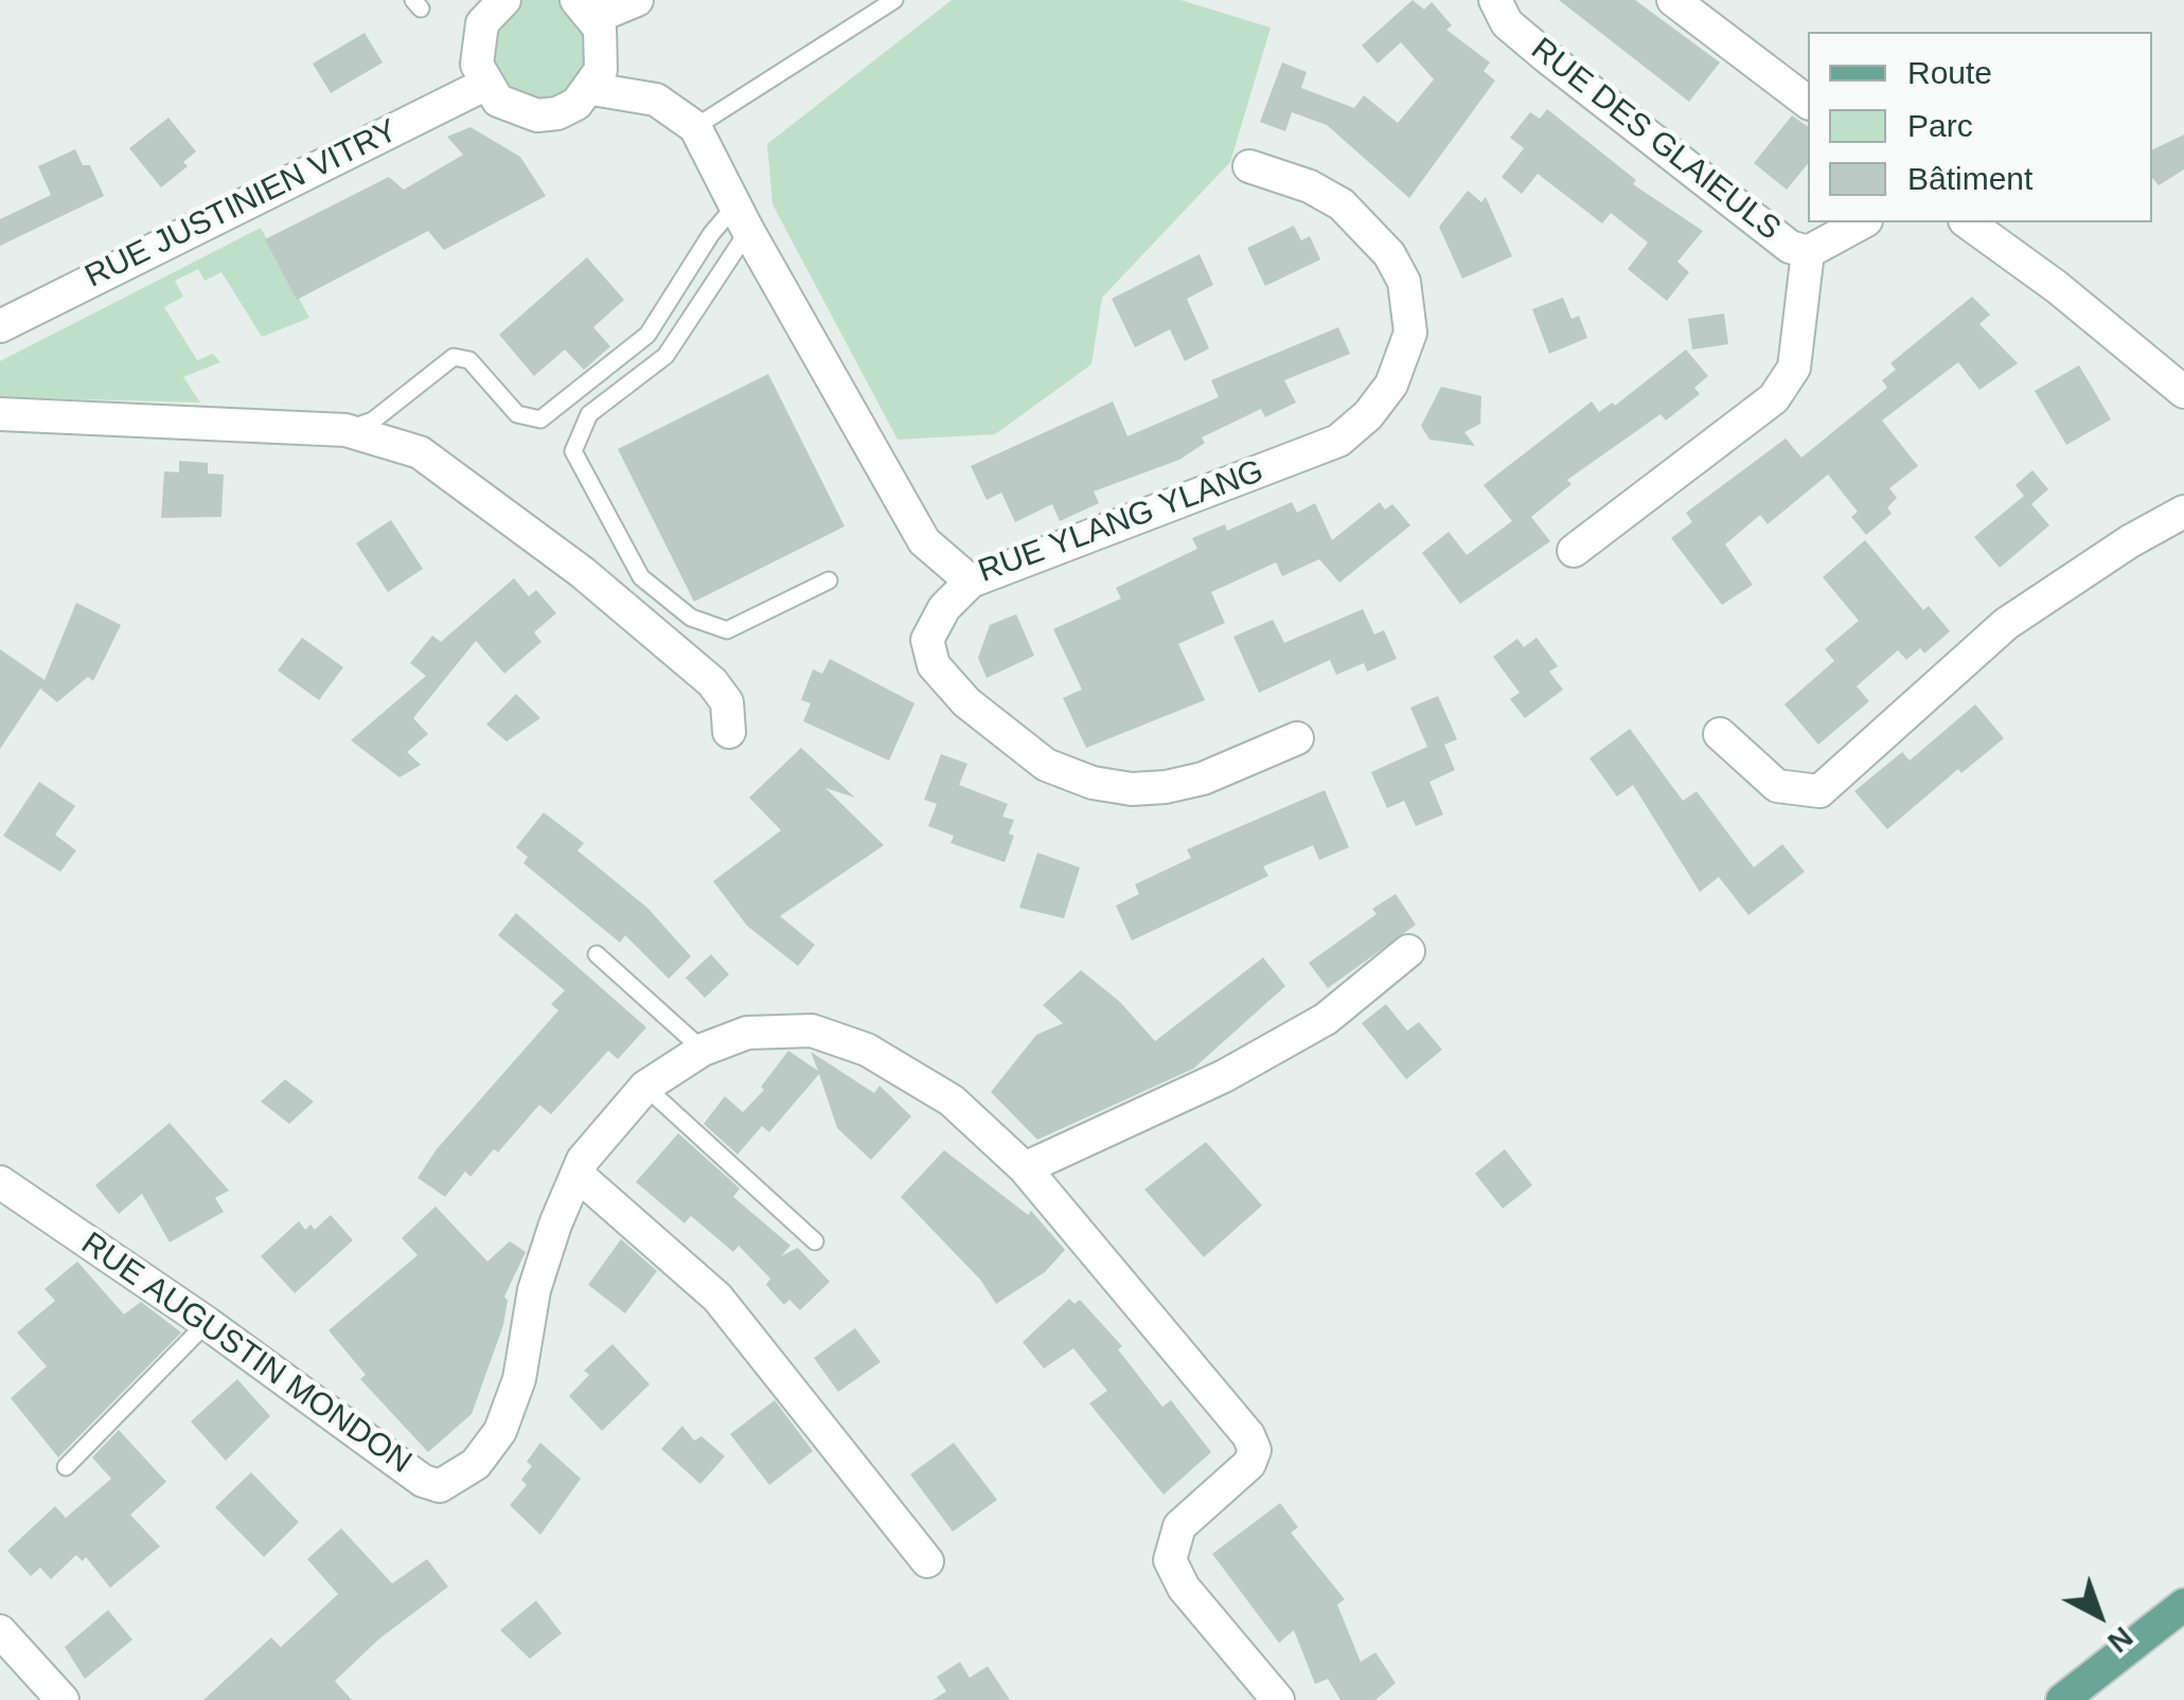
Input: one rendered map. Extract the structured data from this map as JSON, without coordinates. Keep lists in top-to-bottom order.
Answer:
{
  "streets": {
    "street": [
      "RUE DES GLAIEULS",
      "RUE JUSTINIEN VITRY",
      "RUE YLANG YLANG",
      "RUE AUGUSTIN MONDON"
    ]
  },
  "legend": ["Route", "Parc", "Bâtiment"],
  "north": "bottom right"
}
